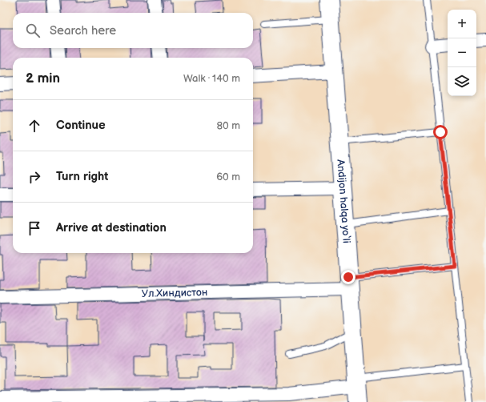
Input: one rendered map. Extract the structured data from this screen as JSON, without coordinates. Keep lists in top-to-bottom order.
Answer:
{
  "streets": {
    "highway": ["Andijon halqa yo‘li"],
    "street": ["Ул.Хиндистон"]
  },
  "crossings": [
    ["Andijon halqa yo‘li", "Ул.Хиндистон"]
  ],
  "page": {
    "map_buttons": ["+", "−"],
    "search": "Search here",
    "heading": ["2 min", "Walk · 140 m"],
    "list": [
      ["Continue", "80 m"],
      ["Turn right", "60 m"],
      "Arrive at destination"
    ]
  }
}
